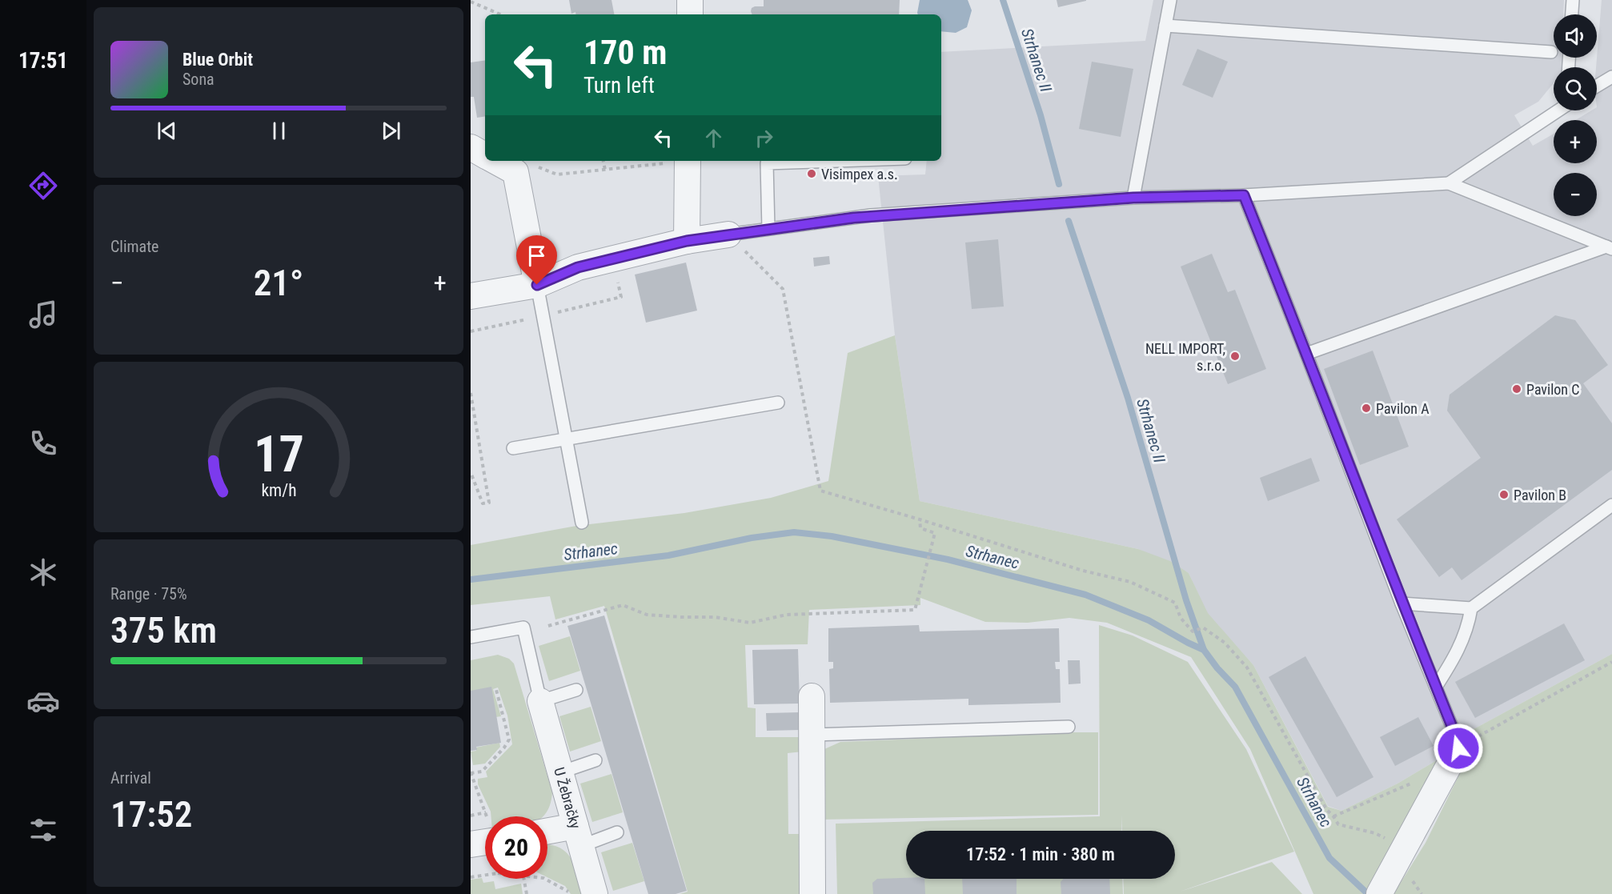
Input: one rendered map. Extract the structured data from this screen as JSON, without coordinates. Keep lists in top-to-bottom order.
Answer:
{
  "streets": {
    "street": ["U Žebračky"]
  },
  "water": ["Strhanec II", "Strhanec"],
  "places": [
    "Visimpex a.s.",
    "NELL IMPORT, s.r.o.",
    "Pavilon C",
    "Pavilon A",
    "Pavilon B"
  ],
  "page": {
    "tabs": "17:51",
    "map_buttons": ["+", "−"],
    "turn": ["170 m", "Turn left"],
    "song": ["Blue Orbit", "Sona"],
    "tile": [
      "Climate",
      ["Range · 75%", "375 km"],
      ["Arrival", "17:52"]
    ],
    "heat": ["−", "21°", "+"],
    "limit": "20",
    "trip": "17:52 · 1 min · 380 m",
    "gauge": ["17", "km/h"]
  }
}
